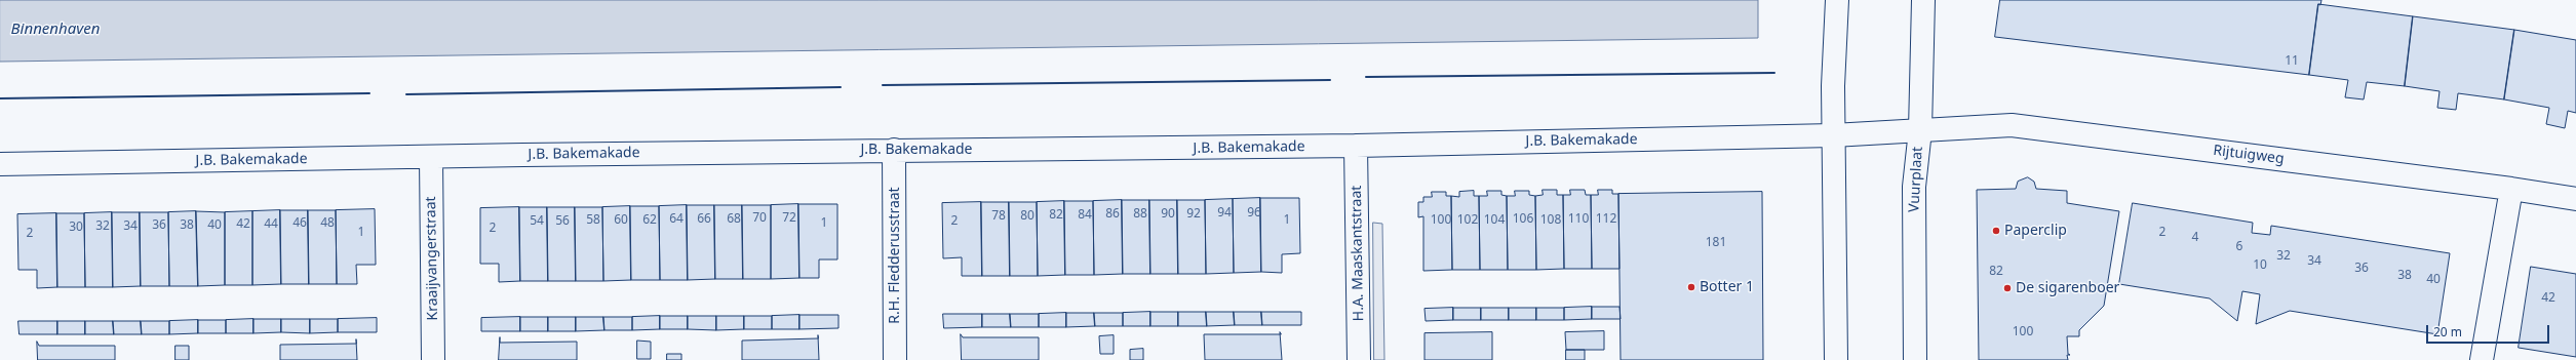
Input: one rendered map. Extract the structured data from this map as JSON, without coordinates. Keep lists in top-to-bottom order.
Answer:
{
  "streets": {
    "street": [
      "J.B. Bakemakade",
      "Rijtuigweg",
      "Vuurplaat",
      "H.A. Maaskantstraat",
      "R.H. Fledderusstraat",
      "Kraaijvangerstraat"
    ]
  },
  "crossings": [
    ["J.B. Bakemakade", "Rijtuigweg"],
    ["J.B. Bakemakade", "H.A. Maaskantstraat"],
    ["J.B. Bakemakade", "R.H. Fledderusstraat"],
    ["J.B. Bakemakade", "Kraaijvangerstraat"],
    ["Rijtuigweg", "Vuurplaat"]
  ],
  "water": ["Binnenhaven"],
  "places": ["Paperclip", "Botter 1", "De sigarenboer"],
  "house_numbers": [
    "11",
    "94",
    "96",
    "86",
    "88",
    "90",
    "92",
    "82",
    "84",
    "78",
    "80",
    "70",
    "72",
    "64",
    "66",
    "68",
    "106",
    "110",
    "112",
    "58",
    "60",
    "62",
    "1",
    "100",
    "102",
    "104",
    "108",
    "54",
    "56",
    "2",
    "46",
    "48",
    "1",
    "42",
    "44",
    "36",
    "38",
    "40",
    "32",
    "34",
    "30",
    "2",
    "1",
    "2",
    "2",
    "4",
    "181",
    "6",
    "32",
    "34",
    "10",
    "36",
    "82",
    "38",
    "40",
    "42",
    "100"
  ],
  "scale_bar": "20 m"
}
